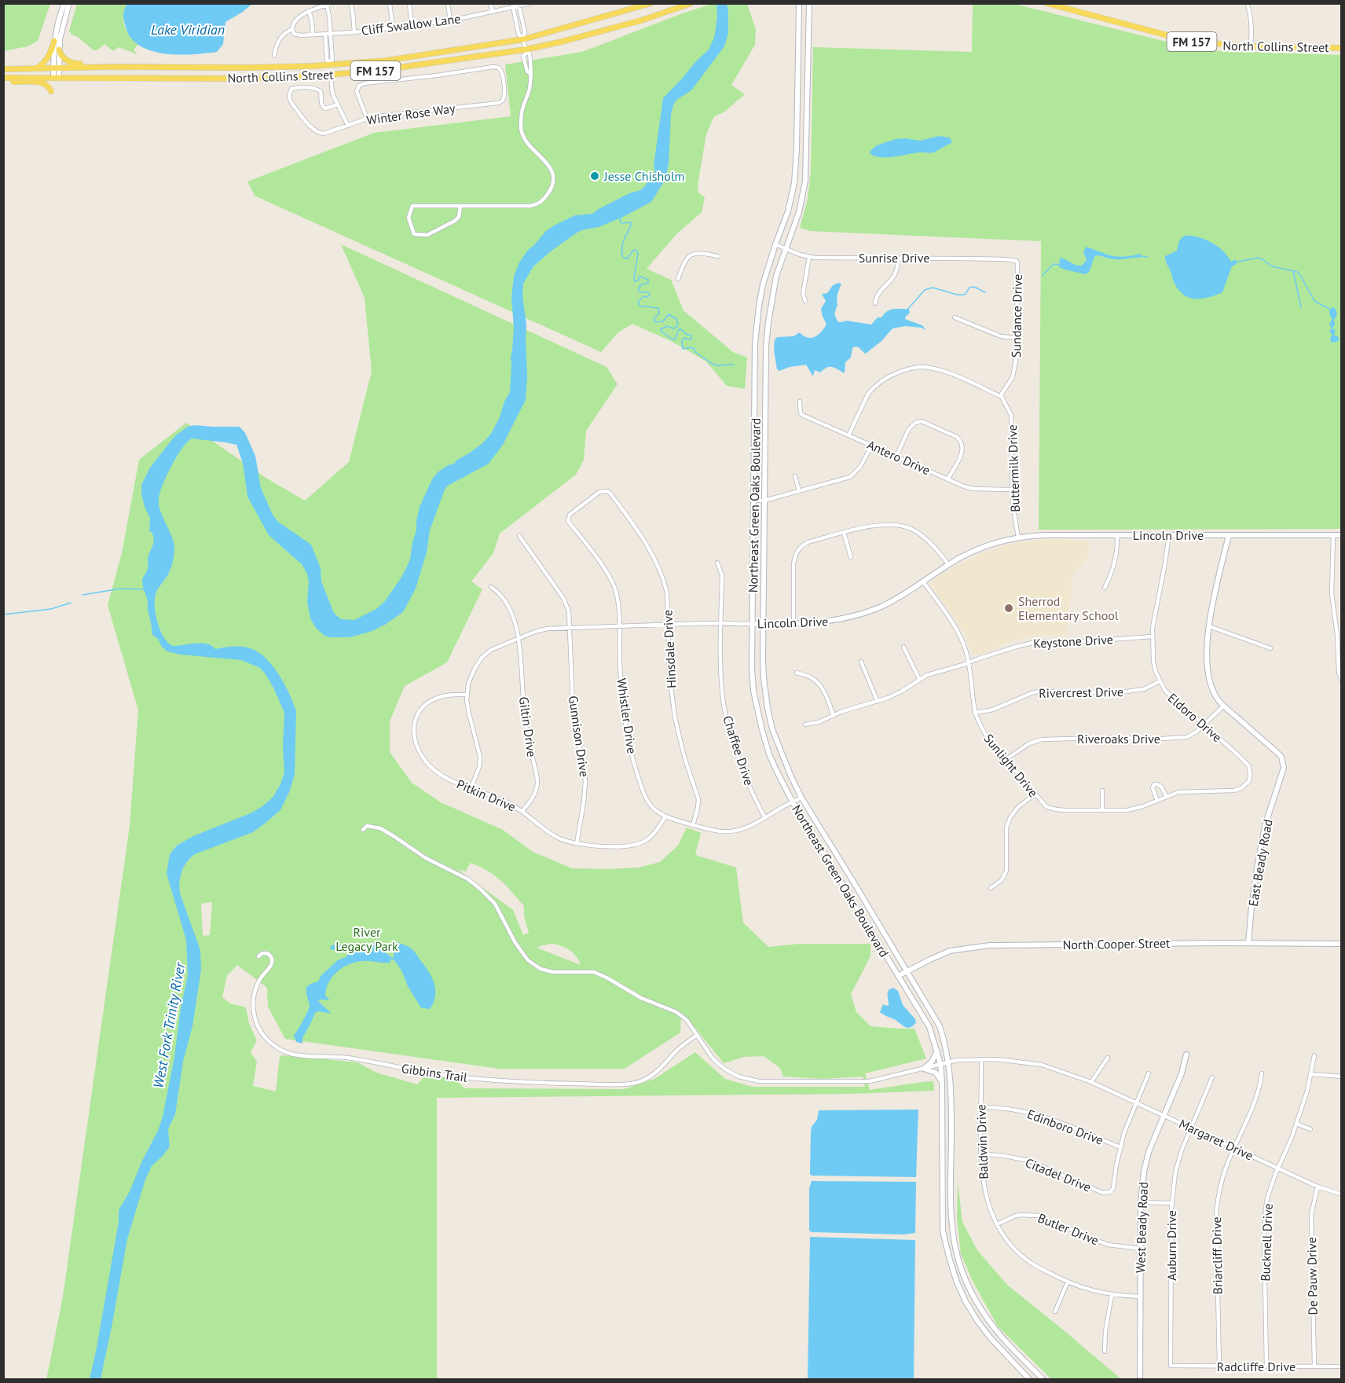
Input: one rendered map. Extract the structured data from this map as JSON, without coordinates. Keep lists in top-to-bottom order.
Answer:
{
  "streets": {
    "main road": [
      "FM 157",
      "North Collins Street",
      "Northeast Green Oaks Boulevard",
      "Lincoln Drive",
      "East Beady Road",
      "North Cooper Street",
      "West Beady Road"
    ],
    "street": [
      "Cliff Swallow Lane",
      "Winter Rose Way",
      "Sunrise Drive",
      "Sundance Drive",
      "Antero Drive",
      "Buttermilk Drive",
      "Keystone Drive",
      "Hinsdale Drive",
      "Rivercrest Drive",
      "Whistler Drive",
      "Eldoro Drive",
      "Giltin Drive",
      "Gunnison Drive",
      "Riveroaks Drive",
      "Chaffee Drive",
      "Sunlight Drive",
      "Pitkin Drive",
      "Gibbins Trail",
      "Edinboro Drive",
      "Margaret Drive",
      "Baldwin Drive",
      "Citadel Drive",
      "Butler Drive",
      "Bucknell Drive",
      "Auburn Drive",
      "Briarcliff Drive",
      "De Pauw Drive",
      "Radcliffe Drive"
    ]
  },
  "crossings": [
    ["Sunrise Drive", "Sundance Drive"],
    ["Sunrise Drive", "Northeast Green Oaks Boulevard"],
    ["Sundance Drive", "Buttermilk Drive"],
    ["Antero Drive", "Buttermilk Drive"],
    ["Buttermilk Drive", "Lincoln Drive"],
    ["Northeast Green Oaks Boulevard", "Lincoln Drive"],
    ["Northeast Green Oaks Boulevard", "Whistler Drive"],
    ["Northeast Green Oaks Boulevard", "North Cooper Street"],
    ["Northeast Green Oaks Boulevard", "Margaret Drive"],
    ["Lincoln Drive", "Hinsdale Drive"],
    ["Lincoln Drive", "Whistler Drive"],
    ["Lincoln Drive", "Eldoro Drive"],
    ["Lincoln Drive", "Giltin Drive"],
    ["Lincoln Drive", "Gunnison Drive"],
    ["Lincoln Drive", "Chaffee Drive"],
    ["Lincoln Drive", "Sunlight Drive"],
    ["Lincoln Drive", "Pitkin Drive"],
    ["Lincoln Drive", "East Beady Road"],
    ["Keystone Drive", "Eldoro Drive"],
    ["Keystone Drive", "Sunlight Drive"],
    ["Hinsdale Drive", "Whistler Drive"],
    ["Rivercrest Drive", "Eldoro Drive"],
    ["Rivercrest Drive", "Sunlight Drive"],
    ["Whistler Drive", "Chaffee Drive"],
    ["Whistler Drive", "Pitkin Drive"],
    ["Eldoro Drive", "Riveroaks Drive"],
    ["Eldoro Drive", "Sunlight Drive"],
    ["Giltin Drive", "Pitkin Drive"],
    ["Gunnison Drive", "Pitkin Drive"],
    ["Riveroaks Drive", "Sunlight Drive"],
    ["Riveroaks Drive", "East Beady Road"],
    ["East Beady Road", "North Cooper Street"],
    ["Gibbins Trail", "Margaret Drive"],
    ["Edinboro Drive", "Baldwin Drive"],
    ["Edinboro Drive", "Citadel Drive"],
    ["Margaret Drive", "Baldwin Drive"],
    ["Margaret Drive", "West Beady Road"],
    ["Margaret Drive", "Bucknell Drive"],
    ["Margaret Drive", "Auburn Drive"],
    ["Margaret Drive", "Briarcliff Drive"],
    ["Margaret Drive", "De Pauw Drive"],
    ["Baldwin Drive", "Citadel Drive"],
    ["Baldwin Drive", "West Beady Road"],
    ["Baldwin Drive", "Butler Drive"],
    ["West Beady Road", "Butler Drive"],
    ["Bucknell Drive", "Radcliffe Drive"],
    ["Auburn Drive", "Radcliffe Drive"],
    ["Briarcliff Drive", "Radcliffe Drive"],
    ["De Pauw Drive", "Radcliffe Drive"]
  ],
  "water": ["Lake Viridian", "West Fork Trinity River"],
  "parks": ["River Legacy Park"],
  "places": ["Jesse Chisholm", "Sherrod Elementary School"]
}
